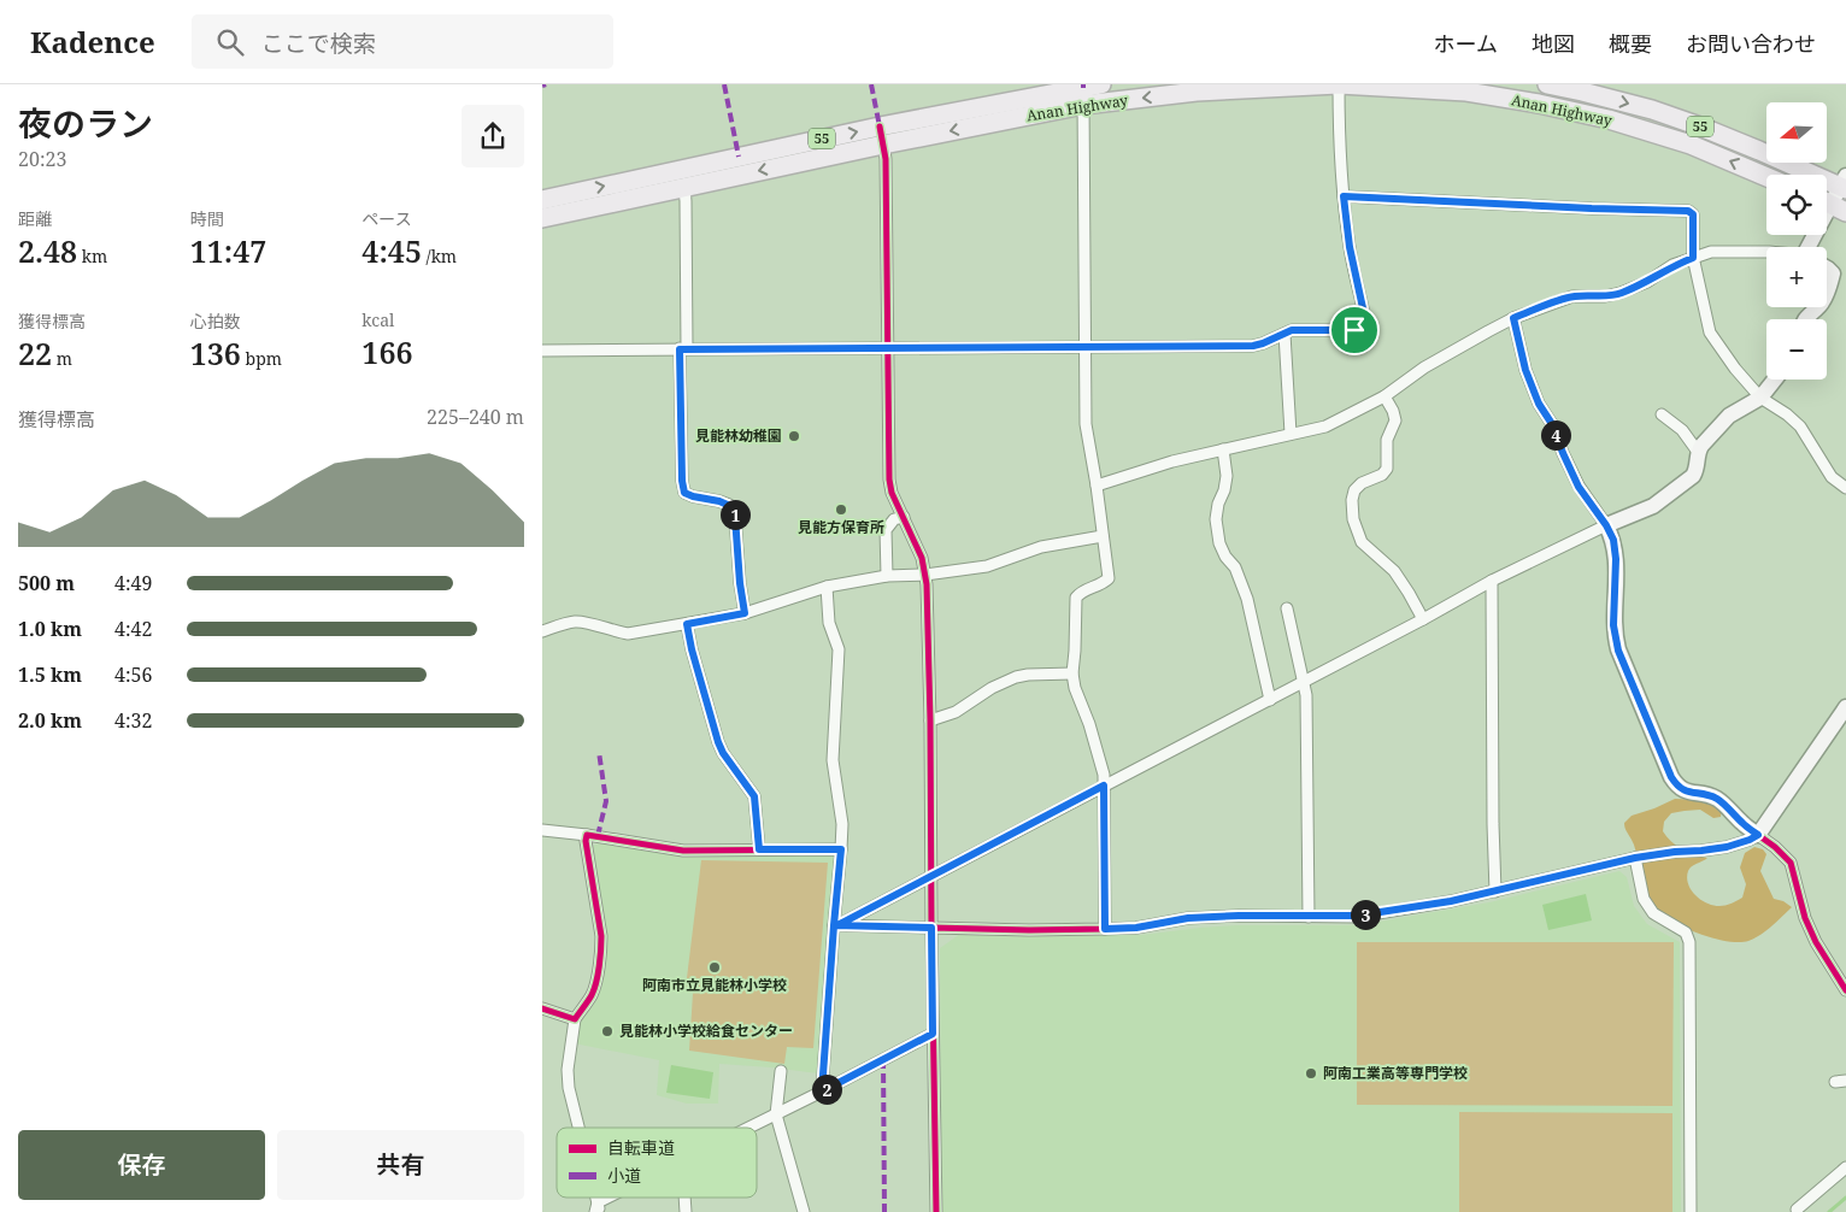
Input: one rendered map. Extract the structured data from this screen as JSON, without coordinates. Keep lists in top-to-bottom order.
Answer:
{
  "streets": {
    "highway": ["Anan Highway", "55"]
  },
  "places": [
    "見能林幼稚園",
    "見能方保育所",
    "阿南市立見能林小学校",
    "見能林小学校給食センター",
    "阿南工業高等専門学校"
  ],
  "legend": ["自転車道", "小道"],
  "north": "left",
  "page": {
    "header": "Kadence",
    "search": "ここで検索",
    "nav": [
      "ホーム",
      "地図",
      "概要",
      "お問い合わせ"
    ],
    "heading": ["夜のラン", "20:23"],
    "map_buttons": ["+", "−"],
    "stats": [
      ["距離", "2.48 km"],
      ["時間", "11:47"],
      ["ペース", "4:45 /km"],
      ["獲得標高", "22 m"],
      ["心拍数", "136 bpm"],
      ["kcal", "166"]
    ],
    "chart": ["獲得標高", "225–240 m"],
    "pins": [
      "4",
      "1",
      "3",
      "2"
    ],
    "list": [
      {
        "name": "500 m",
        "note": "4:49"
      },
      {
        "name": "1.0 km",
        "note": "4:42"
      },
      {
        "name": "1.5 km",
        "note": "4:56"
      },
      {
        "name": "2.0 km",
        "note": "4:32"
      }
    ],
    "buttons": ["保存", "共有"]
  }
}
